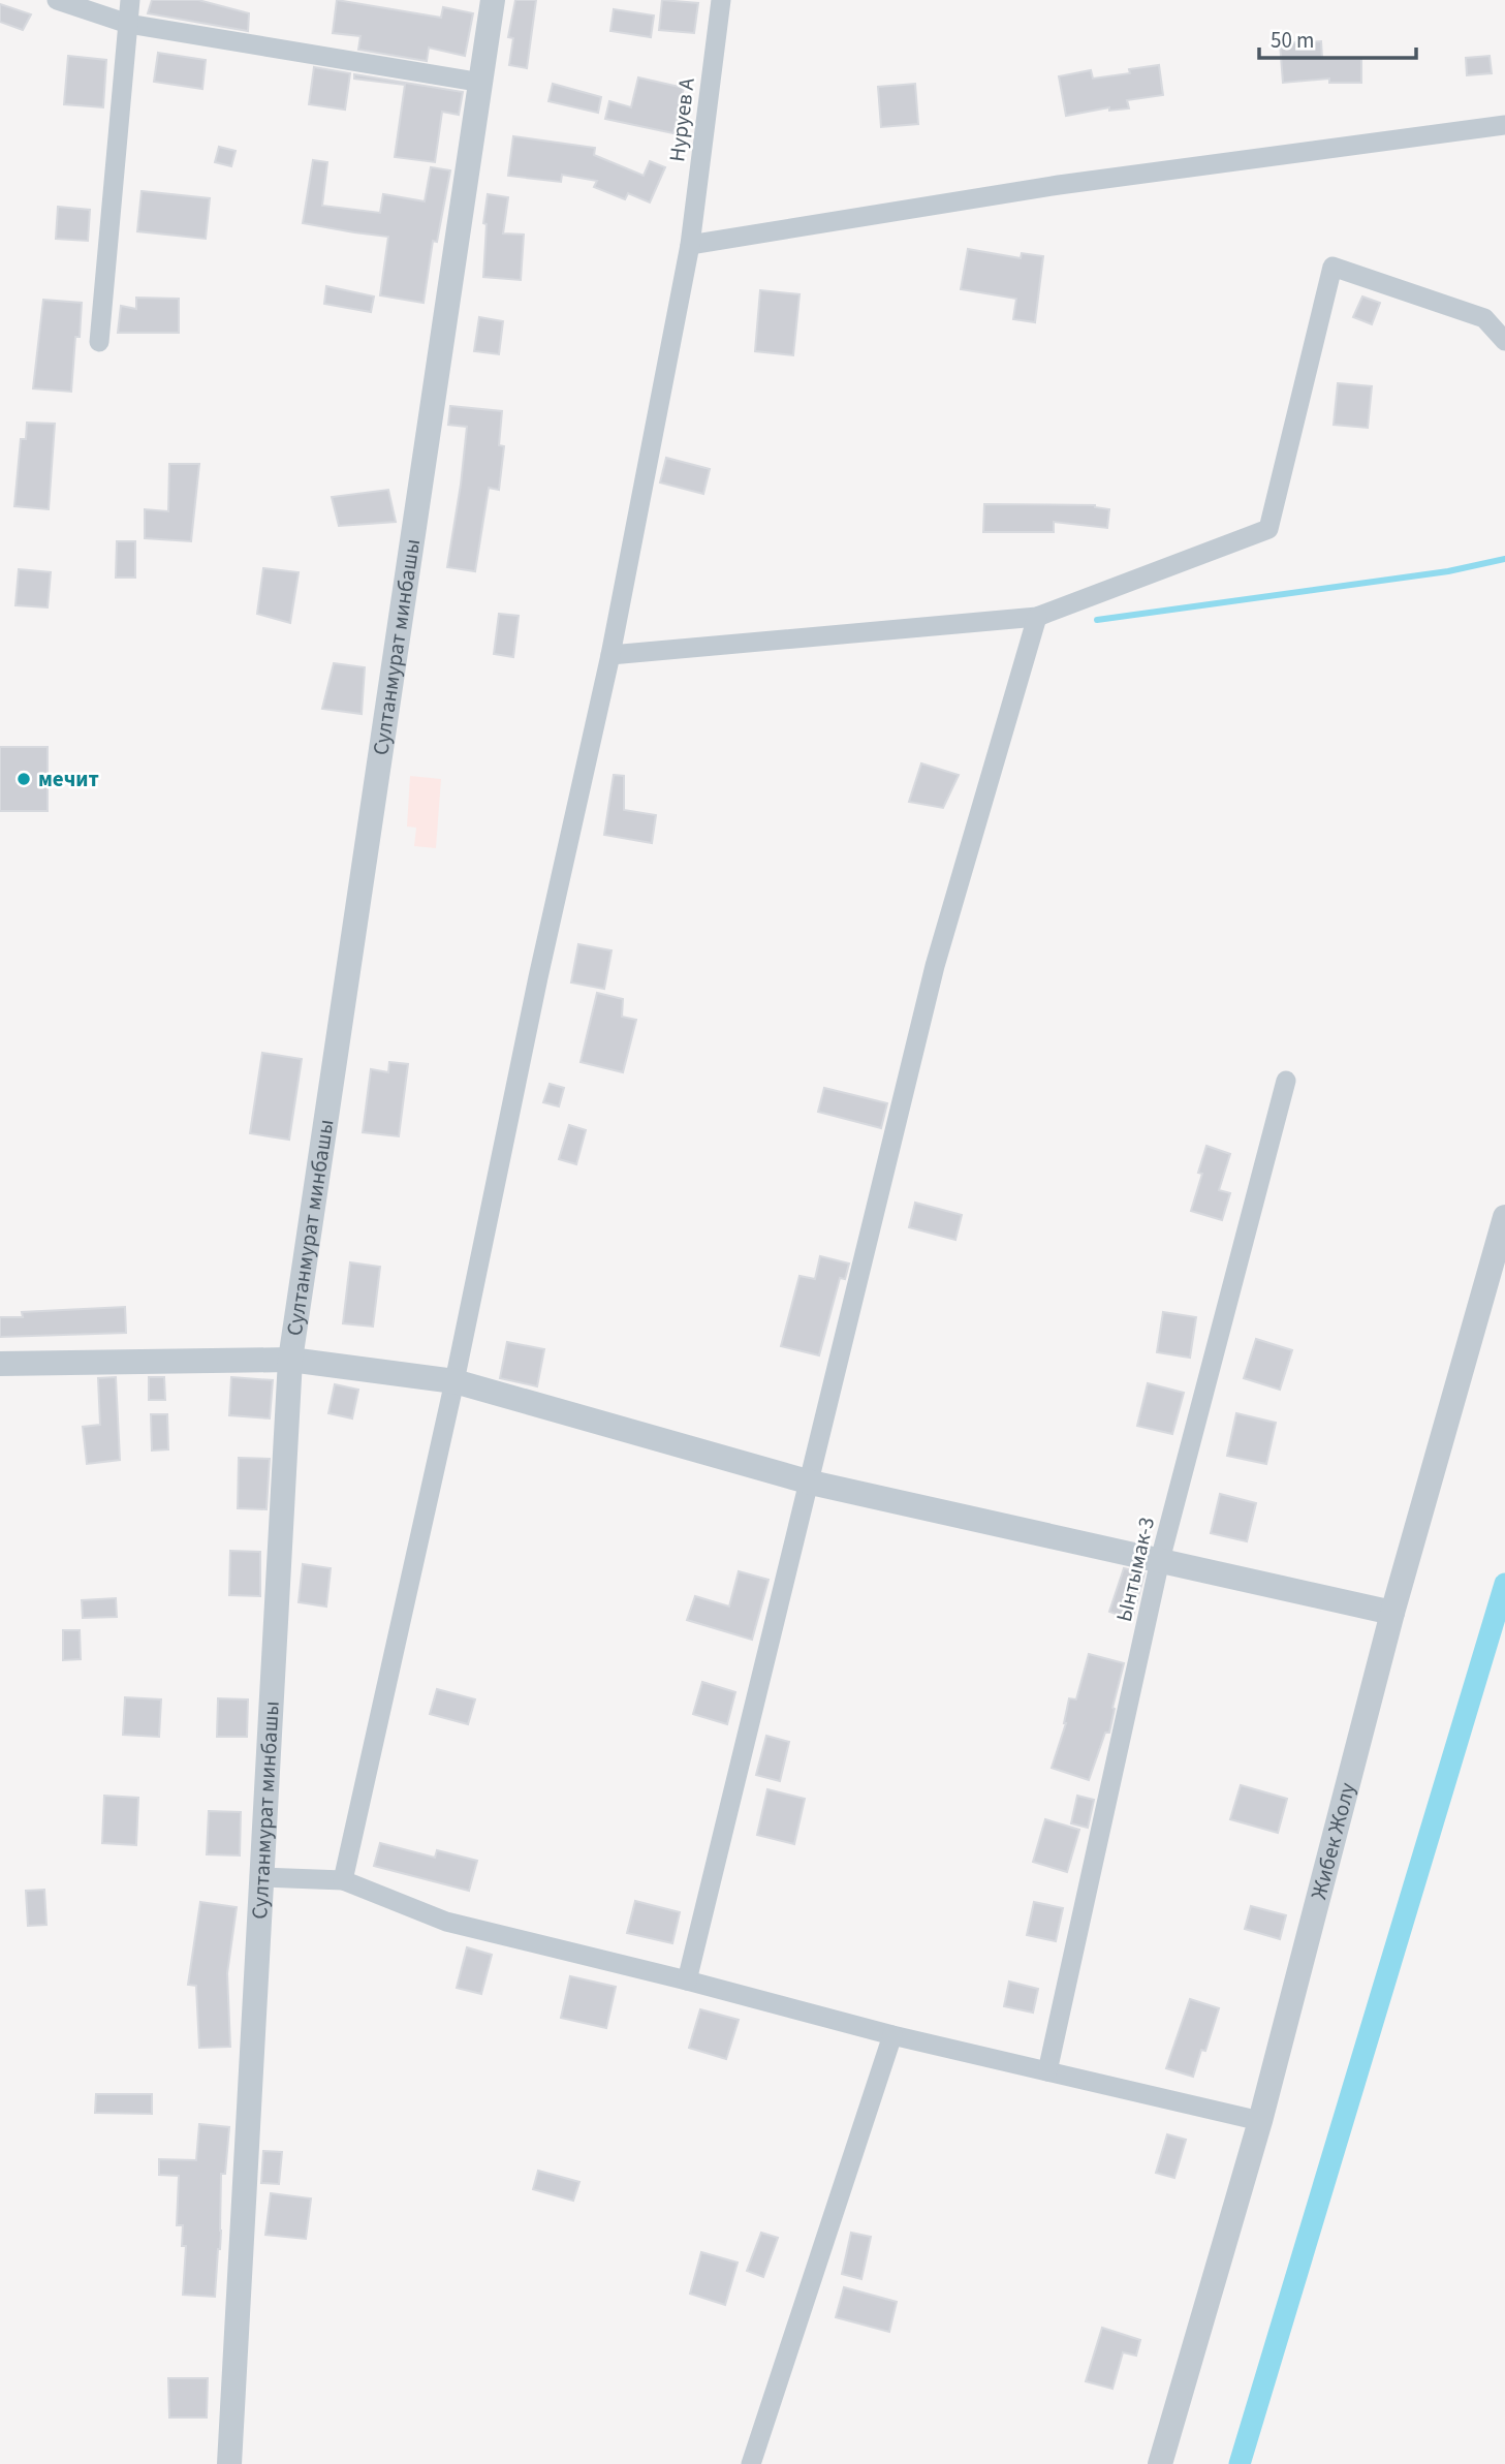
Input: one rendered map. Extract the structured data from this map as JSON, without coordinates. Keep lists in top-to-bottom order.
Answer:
{
  "streets": {
    "street": [
      "Нуруев А",
      "Султанмурат минбашы",
      "Ынтымак-3",
      "Жибек Жолу"
    ]
  },
  "places": ["мечит"],
  "scale_bar": "50 m"
}
